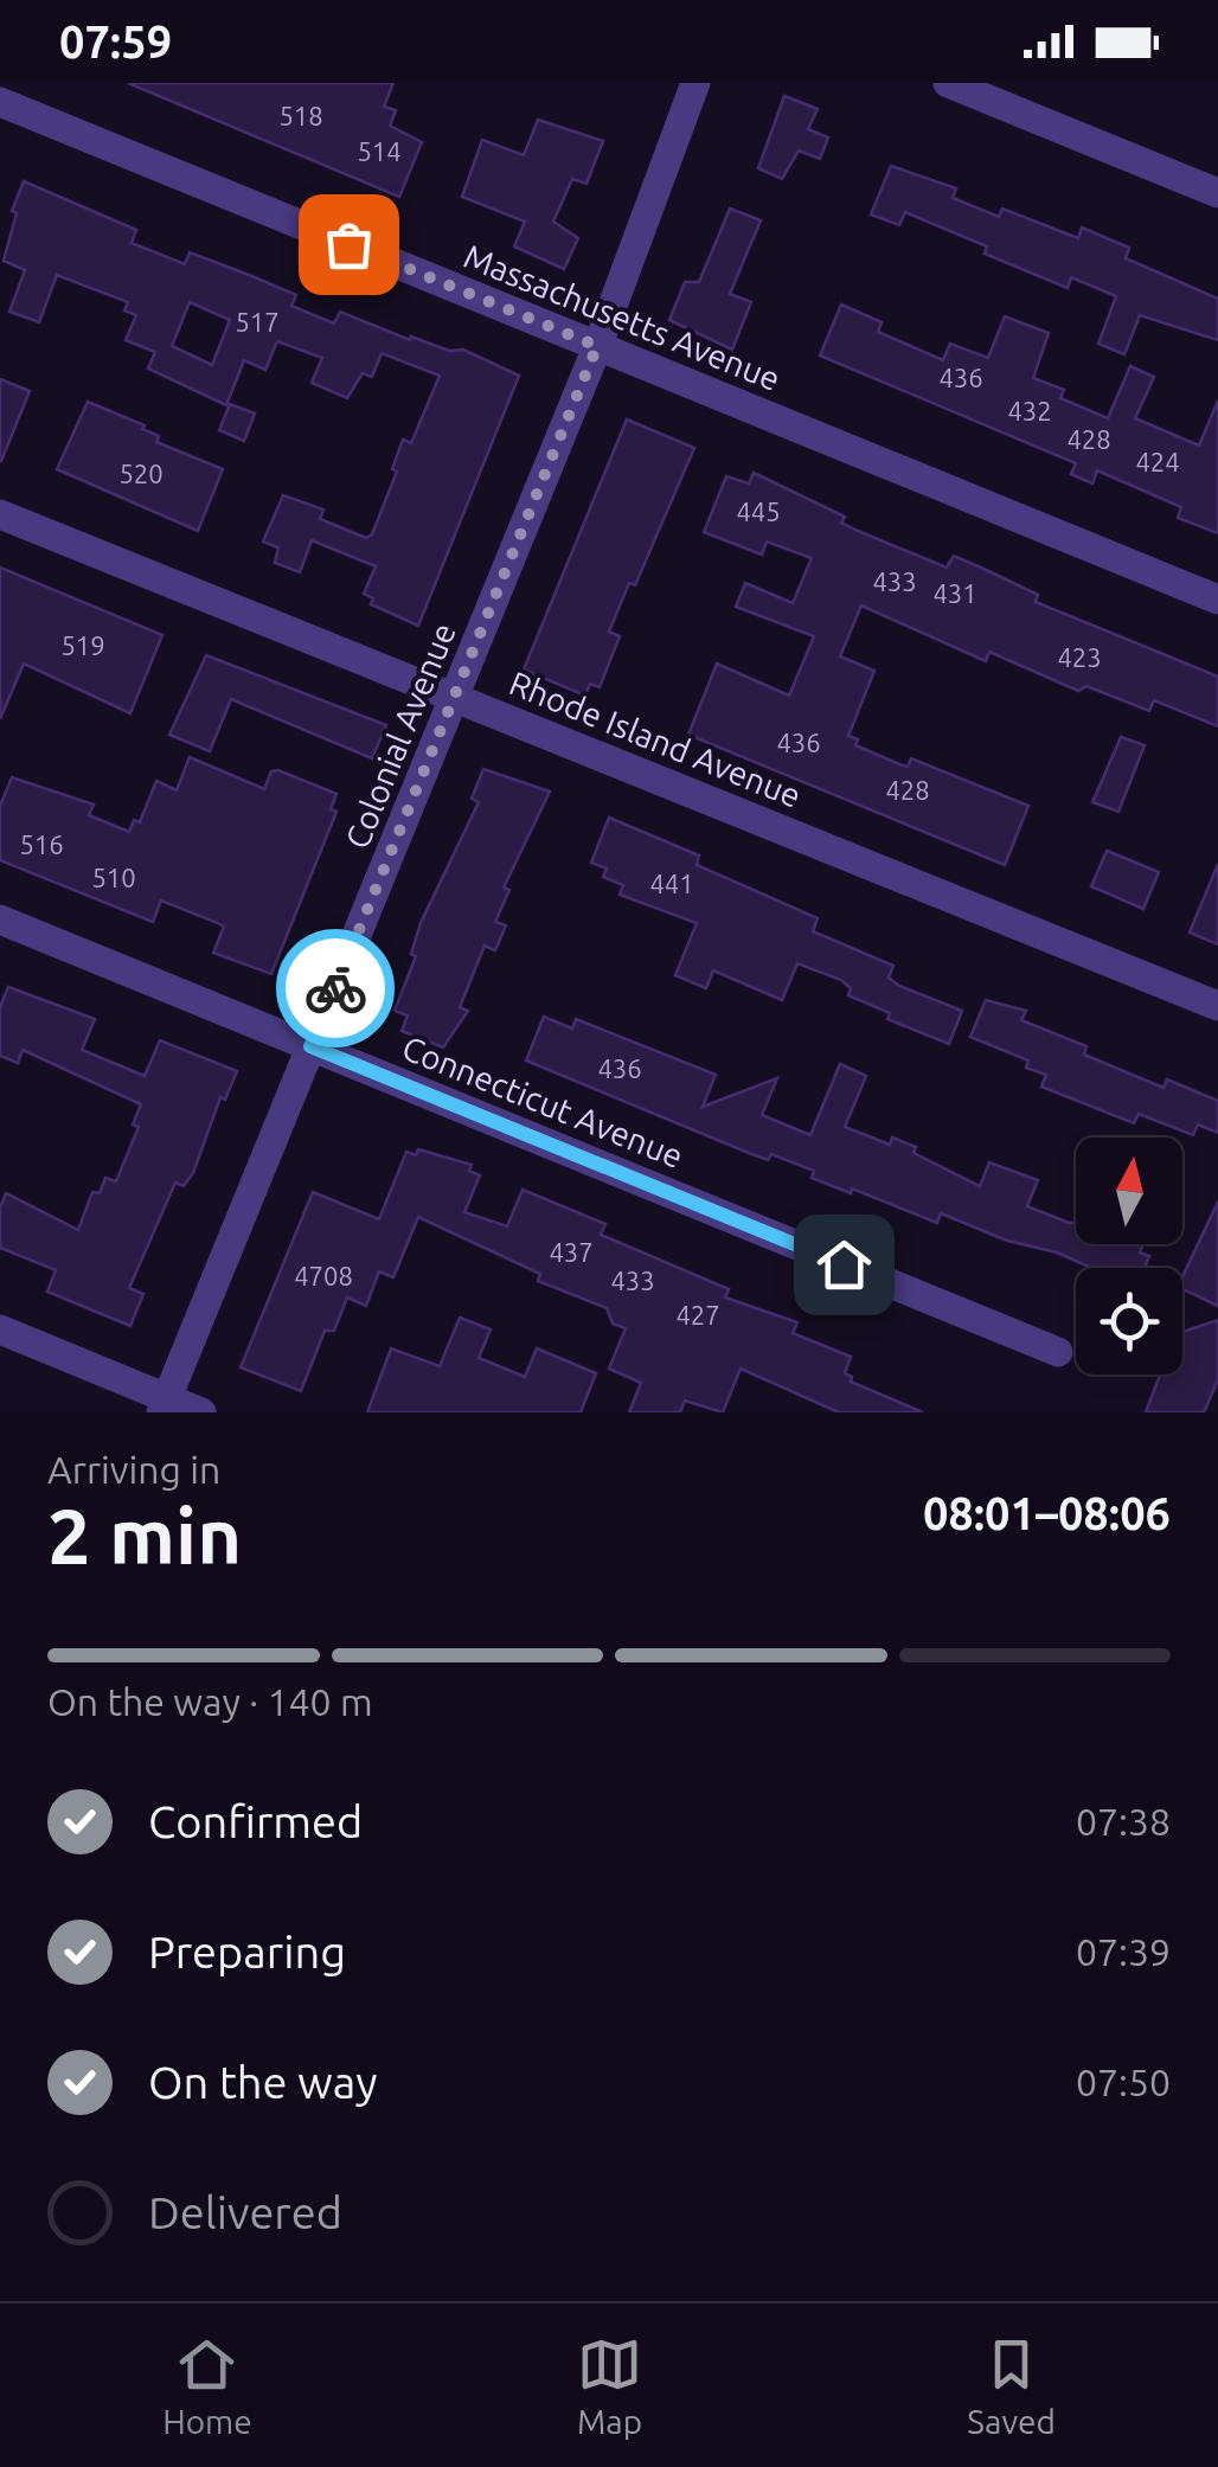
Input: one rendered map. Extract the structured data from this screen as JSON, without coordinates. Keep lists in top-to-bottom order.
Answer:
{
  "streets": {
    "street": [
      "Massachusetts Avenue",
      "Colonial Avenue",
      "Rhode Island Avenue",
      "Connecticut Avenue"
    ]
  },
  "crossings": [
    ["Massachusetts Avenue", "Colonial Avenue"],
    ["Colonial Avenue", "Rhode Island Avenue"],
    ["Colonial Avenue", "Connecticut Avenue"]
  ],
  "house_numbers": [
    "518",
    "514",
    "517",
    "436",
    "432",
    "428",
    "424",
    "520",
    "445",
    "433",
    "431",
    "519",
    "423",
    "436",
    "428",
    "516",
    "510",
    "441",
    "436",
    "437",
    "4708",
    "433",
    "427"
  ],
  "north": "top",
  "page": {
    "status": "07:59",
    "heading": ["2 min", "Arriving in", "08:01–08:06"],
    "bar": "On the way · 140 m",
    "list": [
      ["Confirmed", "07:38"],
      ["Preparing", "07:39"],
      ["On the way", "07:50"],
      "Delivered"
    ],
    "tabs": ["Home", "Map", "Saved"]
  }
}
